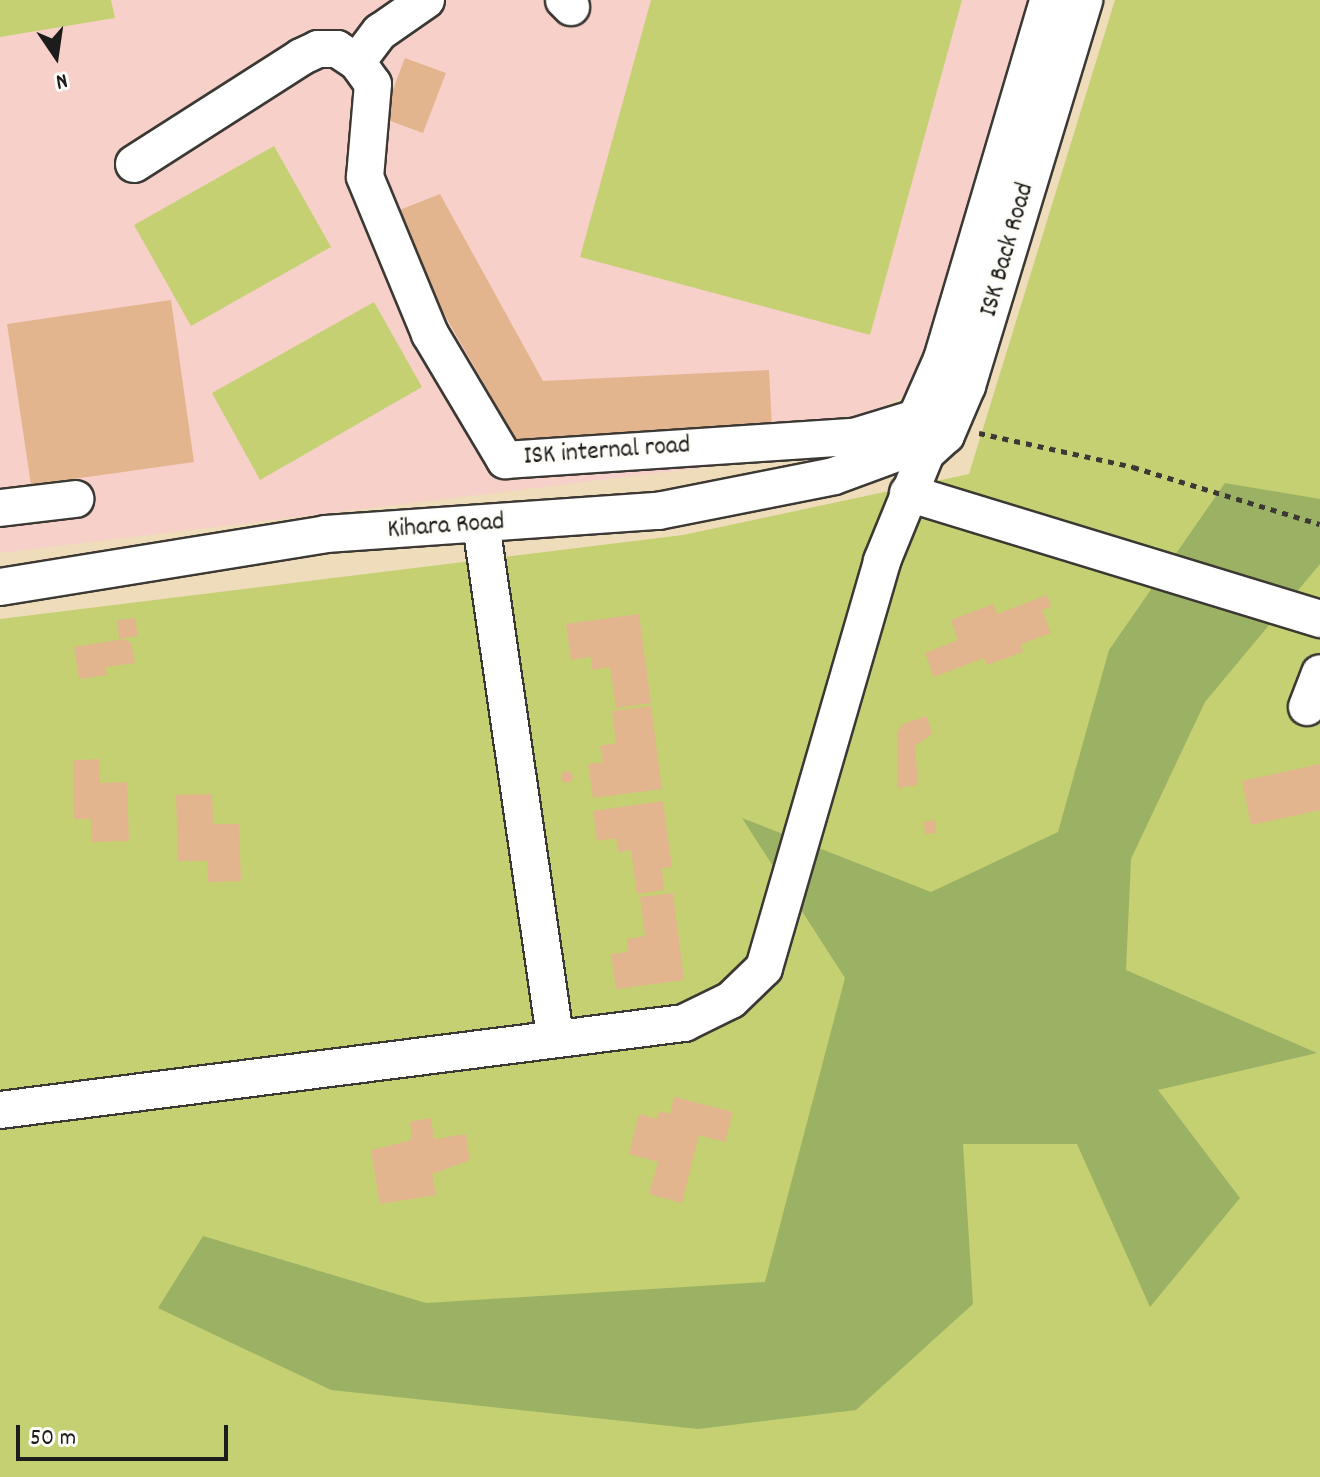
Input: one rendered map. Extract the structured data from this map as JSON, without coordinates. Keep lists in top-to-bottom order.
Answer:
{
  "streets": {
    "street": ["ISK Back Road", "ISK internal road", "Kihara Road"]
  },
  "crossings": [
    ["ISK Back Road", "ISK internal road"],
    ["ISK Back Road", "Kihara Road"],
    ["ISK internal road", "Kihara Road"]
  ],
  "scale_bar": "50 m",
  "north": "bottom"
}
